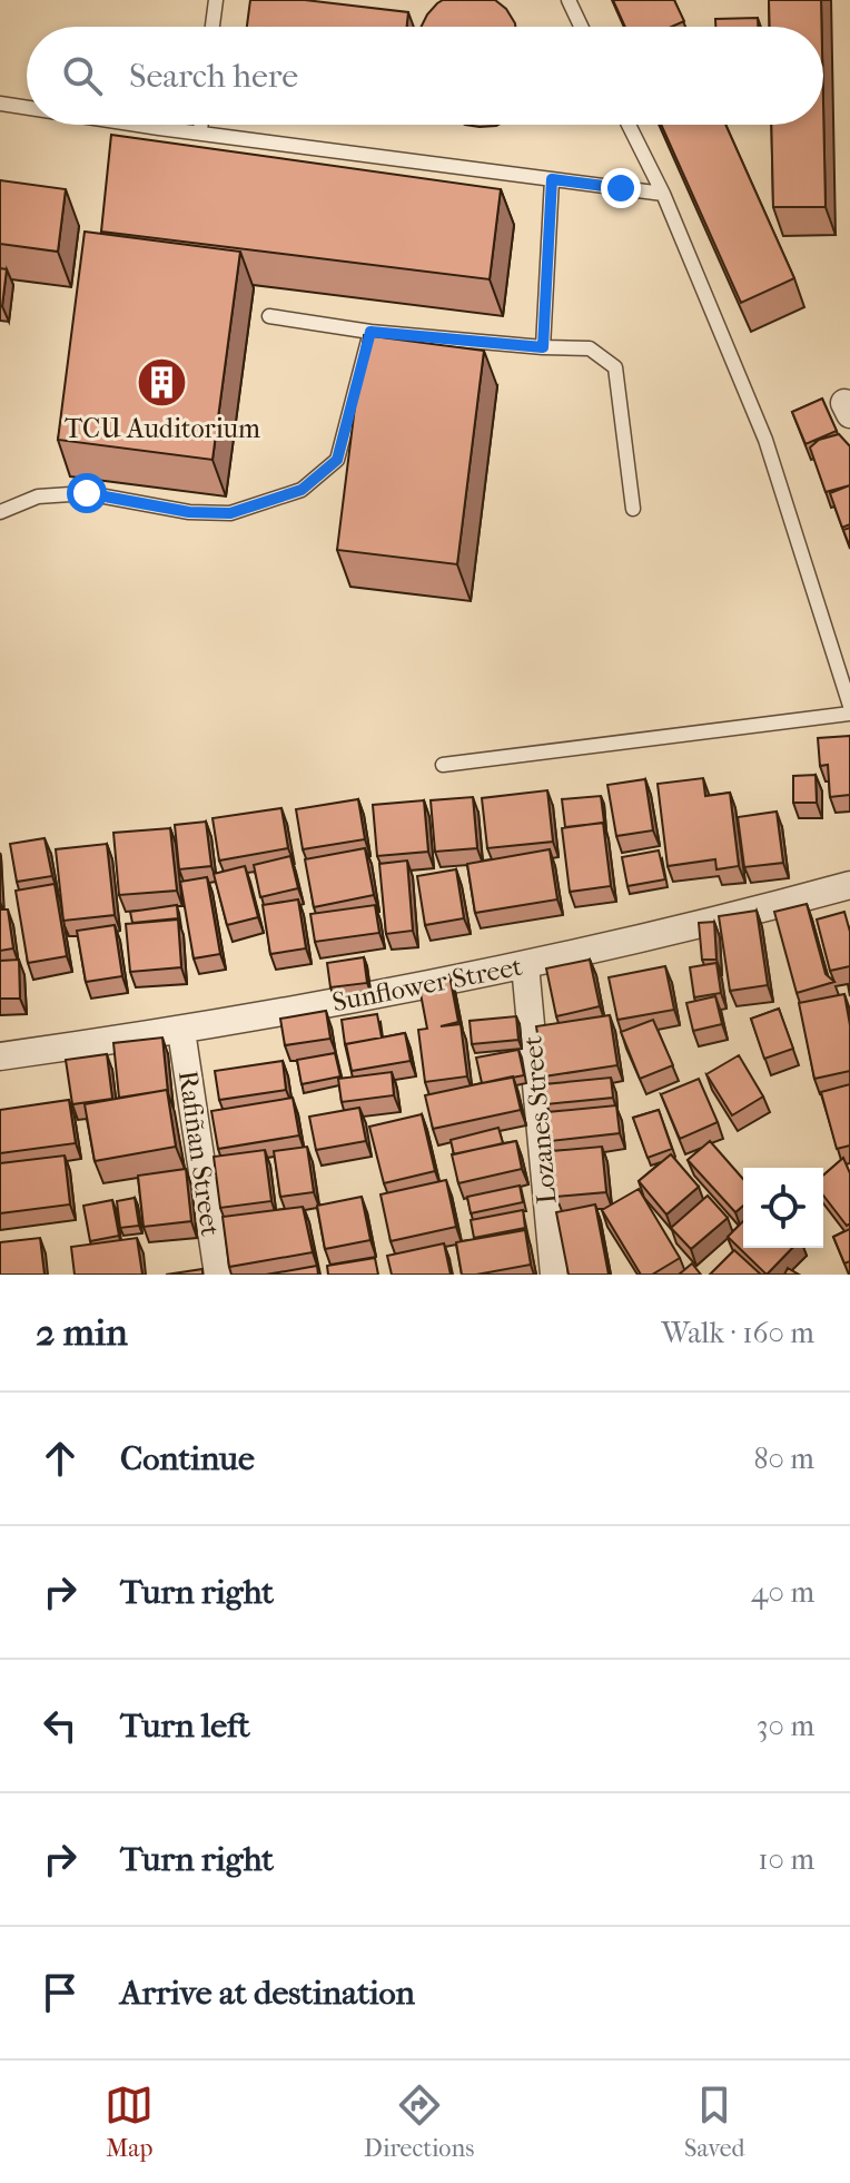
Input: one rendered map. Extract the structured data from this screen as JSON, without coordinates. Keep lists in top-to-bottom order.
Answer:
{
  "streets": {
    "street": ["Sunflower Street", "Lozanes Street", "Rafiñan Street"]
  },
  "crossings": [
    ["Sunflower Street", "Lozanes Street"],
    ["Sunflower Street", "Rafiñan Street"]
  ],
  "places": {
    "building": ["TCU Auditorium"]
  },
  "page": {
    "search": "Search here",
    "heading": ["2 min", "Walk · 160 m"],
    "list": [
      ["Continue", "80 m"],
      ["Turn right", "40 m"],
      ["Turn left", "30 m"],
      ["Turn right", "10 m"],
      "Arrive at destination"
    ],
    "nav": ["Map", "Directions", "Saved"]
  }
}
